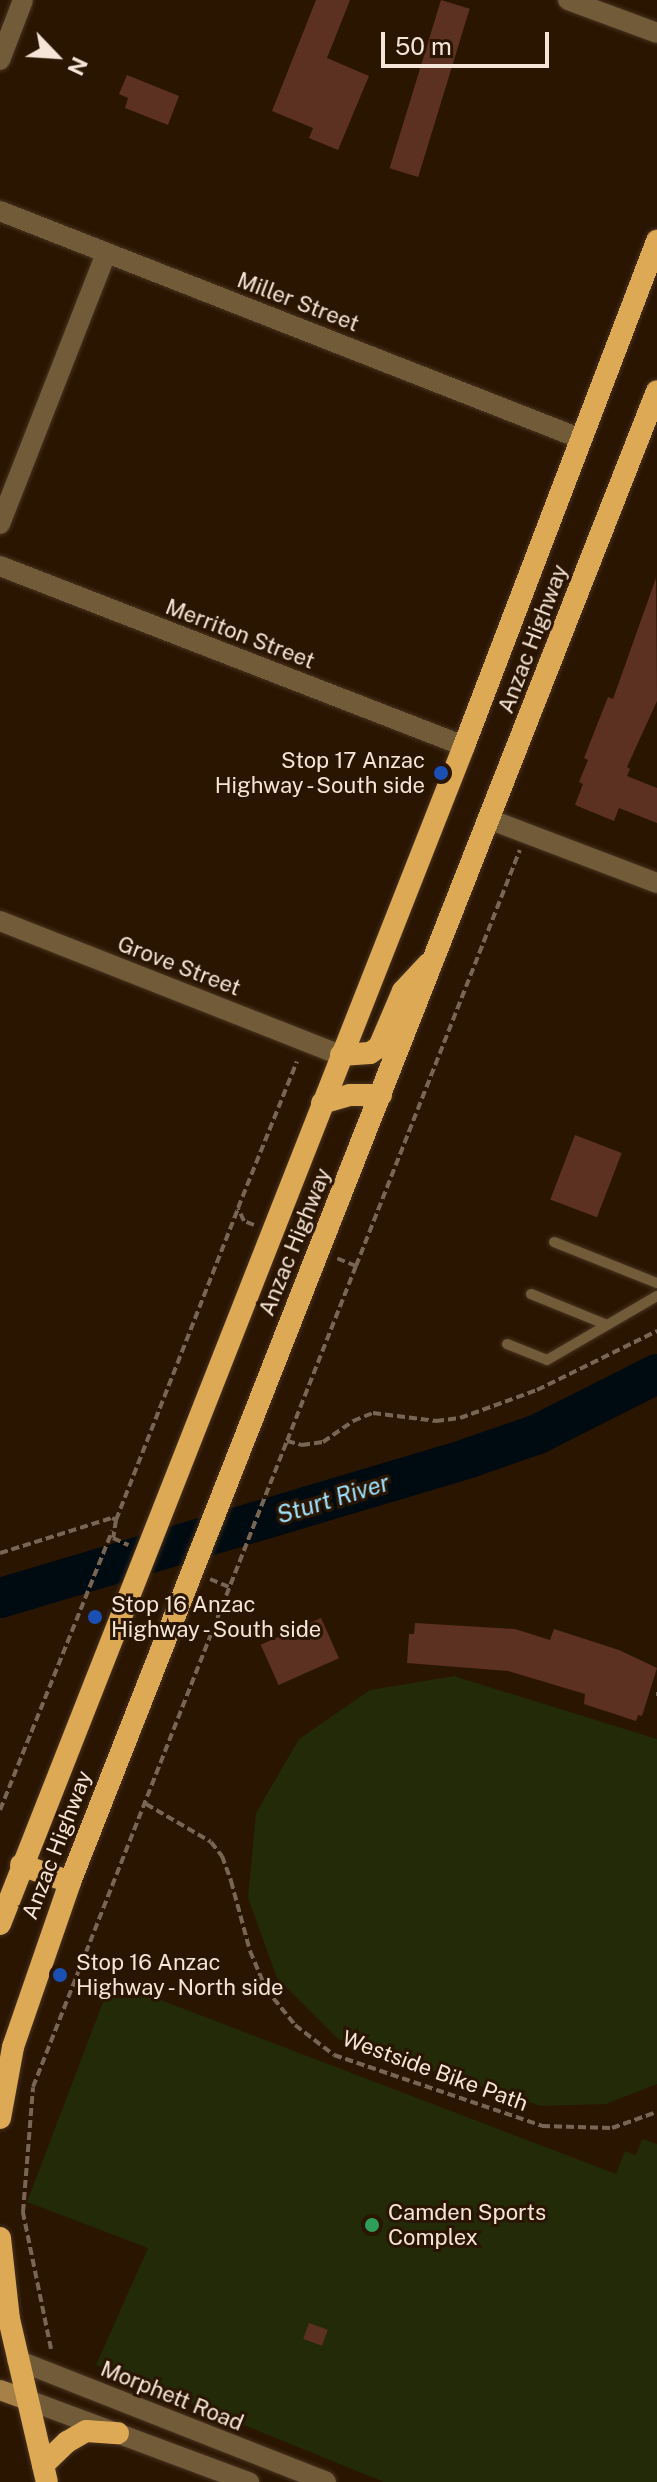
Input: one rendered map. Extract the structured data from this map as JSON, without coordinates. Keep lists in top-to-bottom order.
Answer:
{
  "streets": {
    "highway": ["Anzac Highway"],
    "street": [
      "Miller Street",
      "Merriton Street",
      "Grove Street",
      "Morphett Road"
    ],
    "path": ["Westside Bike Path"]
  },
  "crossings": [
    ["Miller Street", "Anzac Highway"],
    ["Merriton Street", "Anzac Highway"],
    ["Anzac Highway", "Grove Street"]
  ],
  "water": ["Sturt River"],
  "places": [
    "Stop 17 Anzac Highway - South side",
    "Stop 16 Anzac Highway - South side",
    "Stop 16 Anzac Highway - North side",
    "Camden Sports Complex"
  ],
  "scale_bar": "50 m",
  "north": "bottom right"
}
